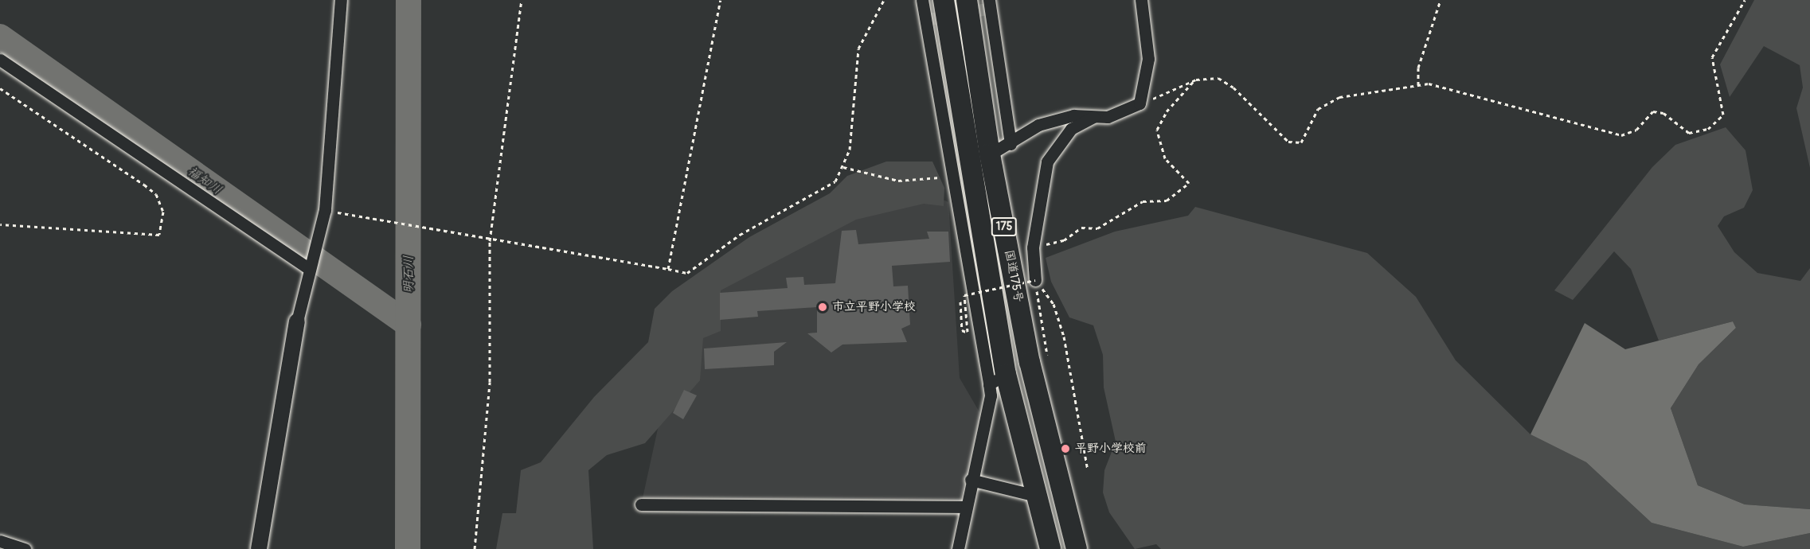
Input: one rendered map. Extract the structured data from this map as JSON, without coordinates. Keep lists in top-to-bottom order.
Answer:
{
  "streets": {
    "highway": ["175", "国道175号"]
  },
  "water": ["福知川", "明石川"],
  "places": ["市立平野小学校", "平野小学校前"]
}
